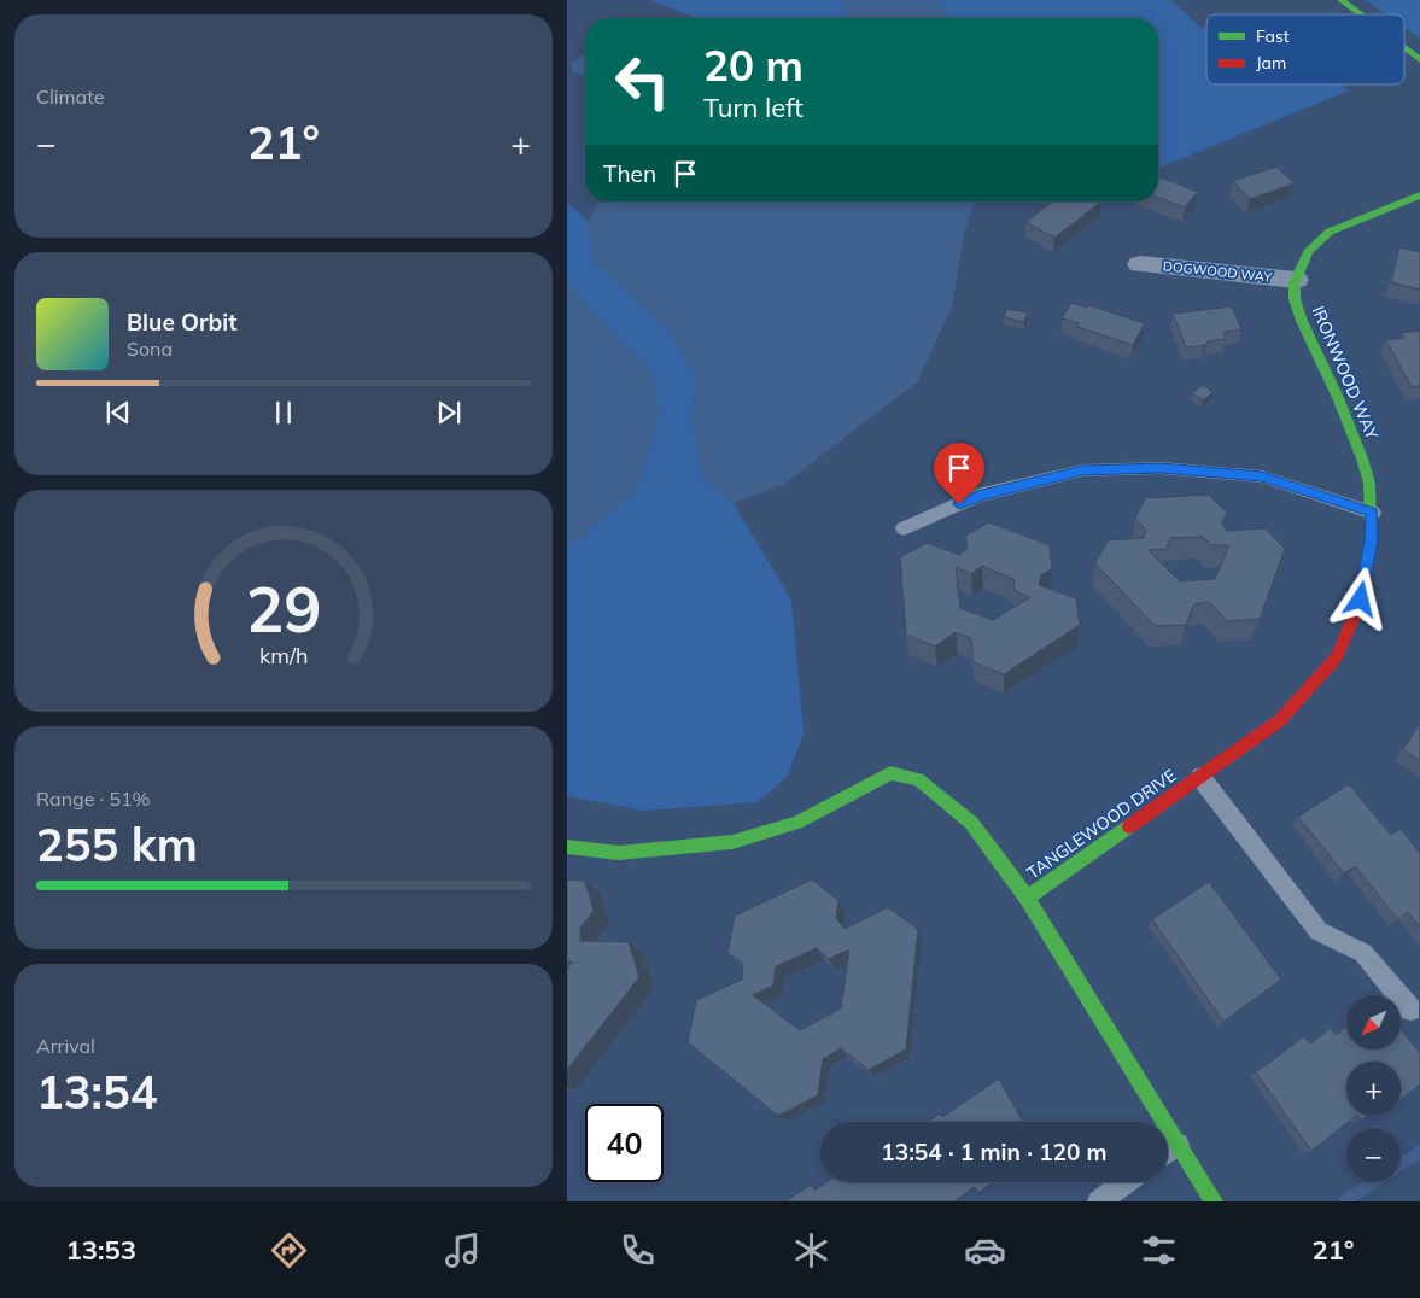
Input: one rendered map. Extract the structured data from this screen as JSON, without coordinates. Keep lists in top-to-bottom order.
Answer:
{
  "streets": {
    "street": ["DOGWOOD WAY", "IRONWOOD WAY", "TANGLEWOOD DRIVE"]
  },
  "crossings": [
    ["DOGWOOD WAY", "IRONWOOD WAY"],
    ["IRONWOOD WAY", "TANGLEWOOD DRIVE"]
  ],
  "legend": ["Fast", "Jam"],
  "north": "bottom left",
  "page": {
    "tile": [
      "Climate",
      ["Range · 51%", "255 km"],
      ["Arrival", "13:54"]
    ],
    "turn": ["20 m", "Turn left"],
    "heat": ["−", "21°", "+"],
    "then": "Then",
    "song": ["Blue Orbit", "Sona"],
    "map_buttons": ["+", "−"],
    "limit": "40",
    "trip": "13:54 · 1 min · 120 m",
    "tabs": ["13:53", "21°"],
    "gauge": ["29", "km/h"]
  }
}
